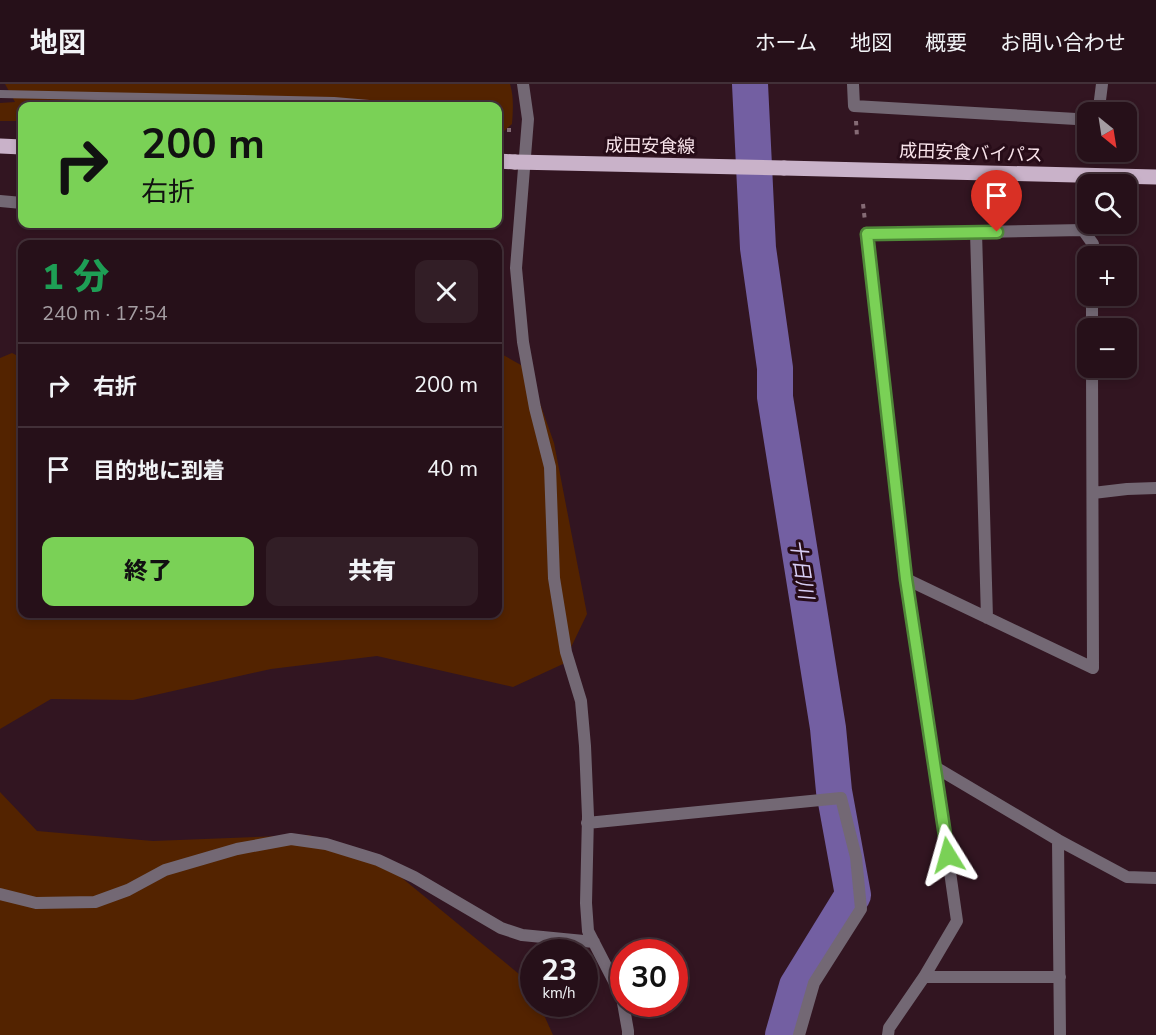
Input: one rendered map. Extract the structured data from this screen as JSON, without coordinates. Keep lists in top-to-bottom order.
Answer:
{
  "streets": {
    "main road": ["成田安食線", "成田安食バイパス"]
  },
  "crossings": [
    ["成田安食線", "成田安食バイパス"]
  ],
  "water": ["十日川"],
  "north": "bottom right",
  "page": {
    "header": "地図",
    "nav": [
      "ホーム",
      "地図",
      "概要",
      "お問い合わせ"
    ],
    "map_buttons": ["+", "−"],
    "turn": ["200 m", "右折"],
    "heading": ["1 分", "240 m · 17:54"],
    "list": [
      {
        "name": "右折",
        "value": "200 m"
      },
      {
        "name": "目的地に到着",
        "value": "40 m"
      }
    ],
    "buttons": ["終了", "共有"],
    "speed": "23 km/h",
    "limit": "30"
  }
}
